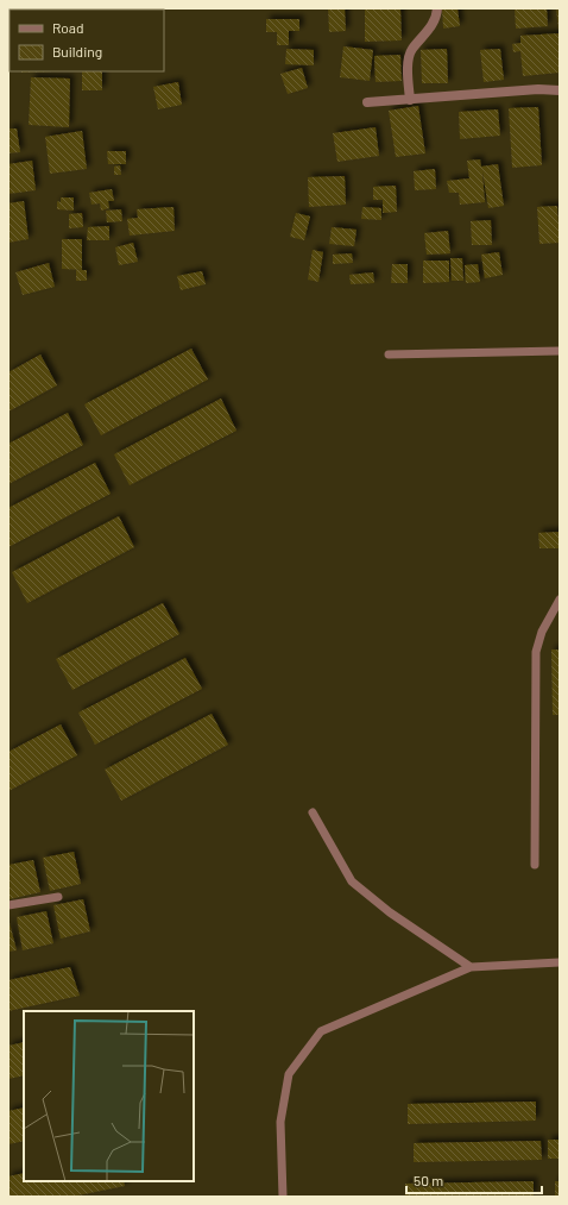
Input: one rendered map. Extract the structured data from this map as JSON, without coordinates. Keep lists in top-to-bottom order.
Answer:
{
  "legend": ["Road", "Building"],
  "scale_bar": "50 m"
}
